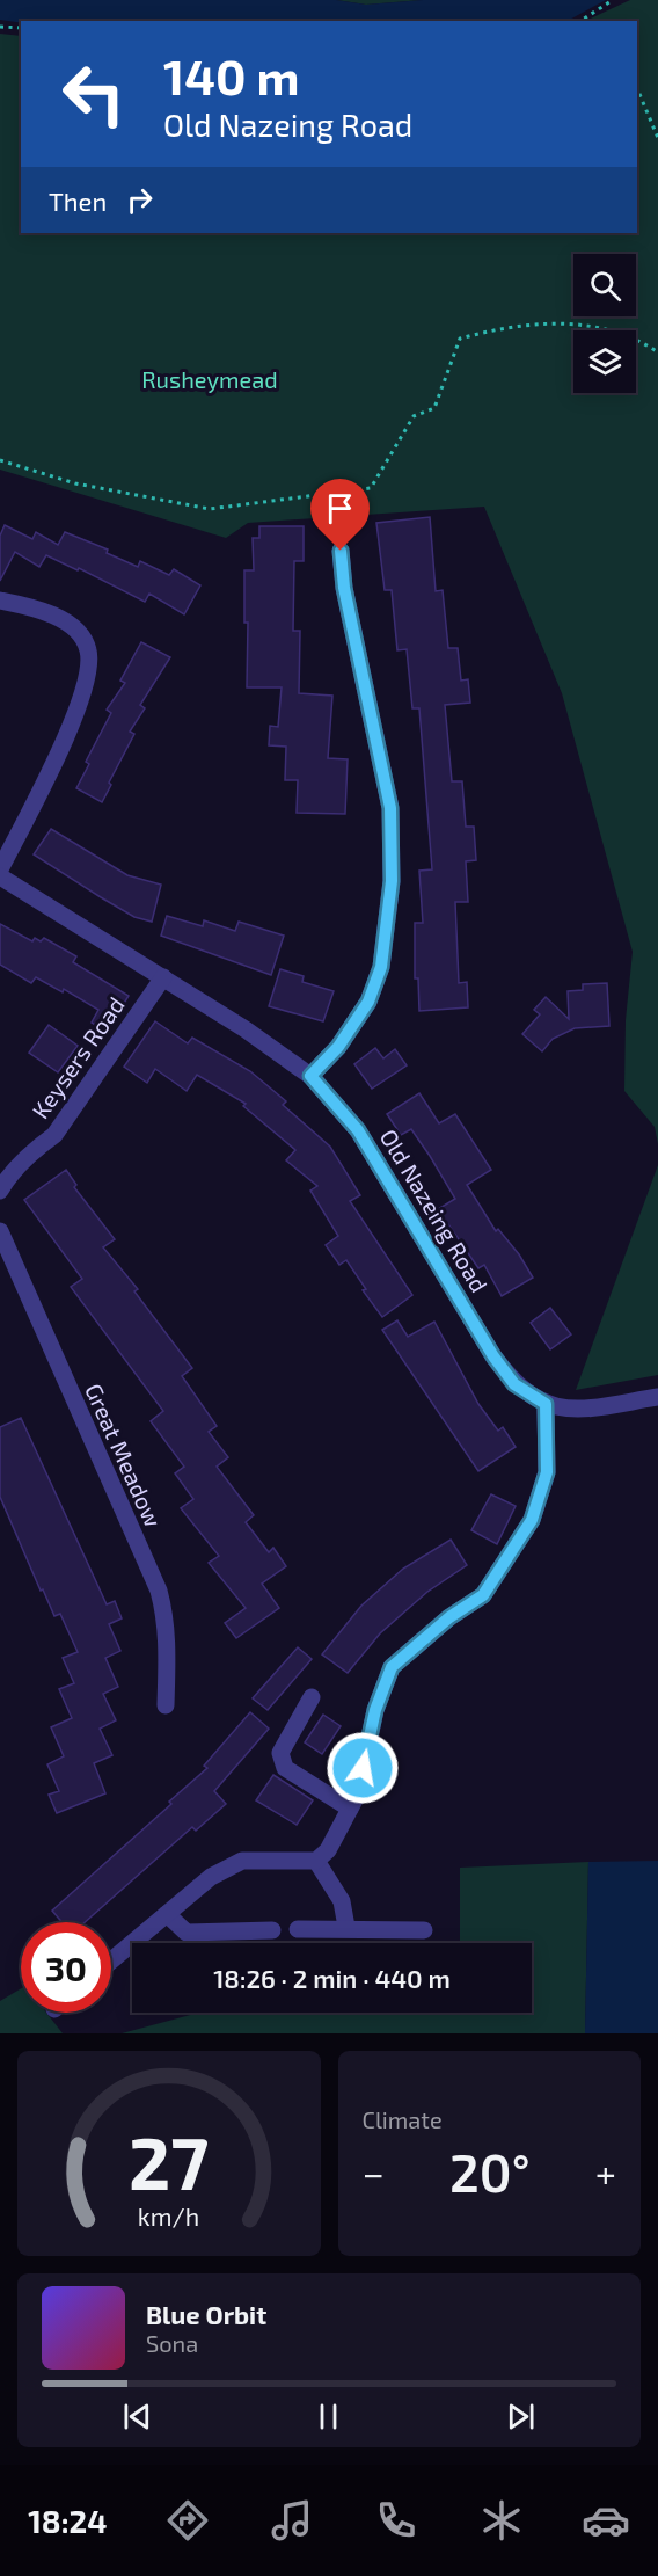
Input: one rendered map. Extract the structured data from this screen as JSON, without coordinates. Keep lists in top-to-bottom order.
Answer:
{
  "streets": {
    "street": ["Keysers Road", "Old Nazeing Road", "Great Meadow"]
  },
  "crossings": [
    ["Keysers Road", "Old Nazeing Road"]
  ],
  "parks": ["Rusheymead"],
  "page": {
    "turn": ["140 m", "Old Nazeing Road"],
    "then": "Then",
    "limit": "30",
    "trip": "18:26 · 2 min · 440 m",
    "tile": "Climate",
    "heat": ["−", "20°", "+"],
    "song": ["Blue Orbit", "Sona"],
    "tabs": "18:24",
    "gauge": ["27", "km/h"]
  }
}
